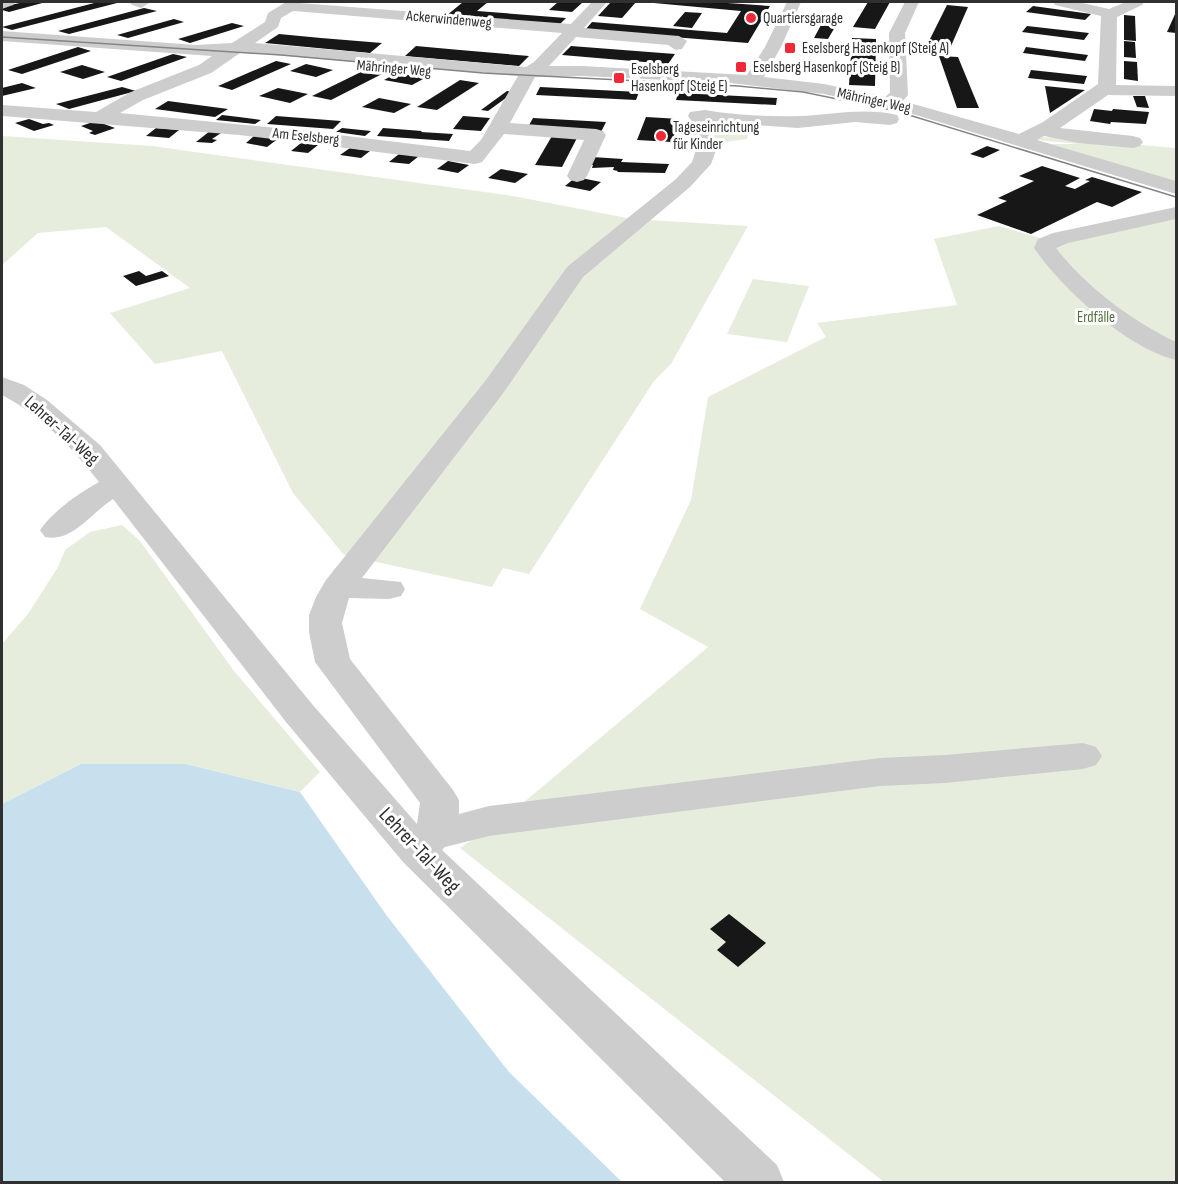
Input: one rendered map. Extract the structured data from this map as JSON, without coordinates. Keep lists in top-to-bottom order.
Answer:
{
  "streets": {
    "street": [
      "Ackerwindenweg",
      "Mähringer Weg",
      "Am Eselsberg",
      "Lehrer-Tal-Weg"
    ]
  },
  "crossings": [
    ["Mähringer Weg", "Am Eselsberg"]
  ],
  "parks": ["Erdfälle"],
  "places": {
    "other": ["Quartiersgarage", "Tageseinrichtung für Kinder"],
    "transit": ["Eselsberg Hasenkopf (Steig A)", "Eselsberg Hasenkopf (Steig B)", "Eselsberg Hasenkopf (Steig E)"]
  }
}
